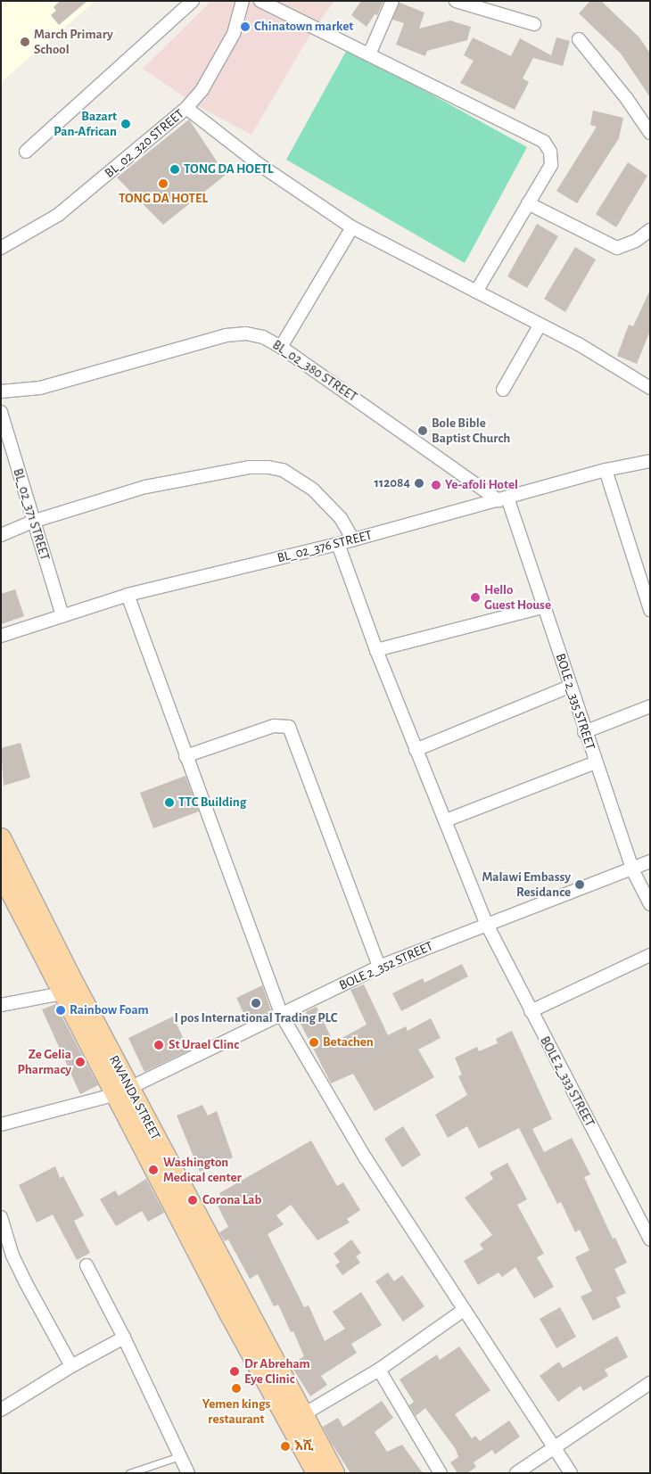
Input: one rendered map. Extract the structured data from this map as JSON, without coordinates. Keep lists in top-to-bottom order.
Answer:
{
  "streets": {
    "main road": ["RWANDA STREET"],
    "street": [
      "BL_02_320 STREET",
      "BL_02_380 STREET",
      "BL_02_371 STREET",
      "BL_02_376 STREET",
      "BOLE 2_335 STREET",
      "BOLE 2_352 STREET",
      "BOLE 2_333 STREET"
    ]
  },
  "crossings": [
    ["BL_02_380 STREET", "BL_02_376 STREET"],
    ["BL_02_380 STREET", "BOLE 2_335 STREET"],
    ["BL_02_371 STREET", "BL_02_376 STREET"],
    ["BL_02_376 STREET", "BOLE 2_335 STREET"],
    ["BL_02_376 STREET", "BOLE 2_333 STREET"],
    ["BOLE 2_335 STREET", "BOLE 2_352 STREET"],
    ["BOLE 2_352 STREET", "BOLE 2_333 STREET"],
    ["BOLE 2_352 STREET", "RWANDA STREET"]
  ],
  "places": [
    "Chinatown market",
    "March Primary School",
    "Bazart Pan-African",
    "TONG DA HOETL",
    "TONG DA HOTEL",
    "Bole Bible Baptist Church",
    "112084",
    "Ye-afoli Hotel",
    "Hello Guest House",
    "TTC Building",
    "Malawi Embassy Residance",
    "I pos International Trading PLC",
    "Rainbow Foam",
    "Betachen",
    "St Urael Clinc",
    "Ze Gelia Pharmacy",
    "Washington Medical center",
    "Corona Lab",
    "Dr Abreham Eye Clinic",
    "Yemen kings restaurant",
    "እሺ"
  ]
}
